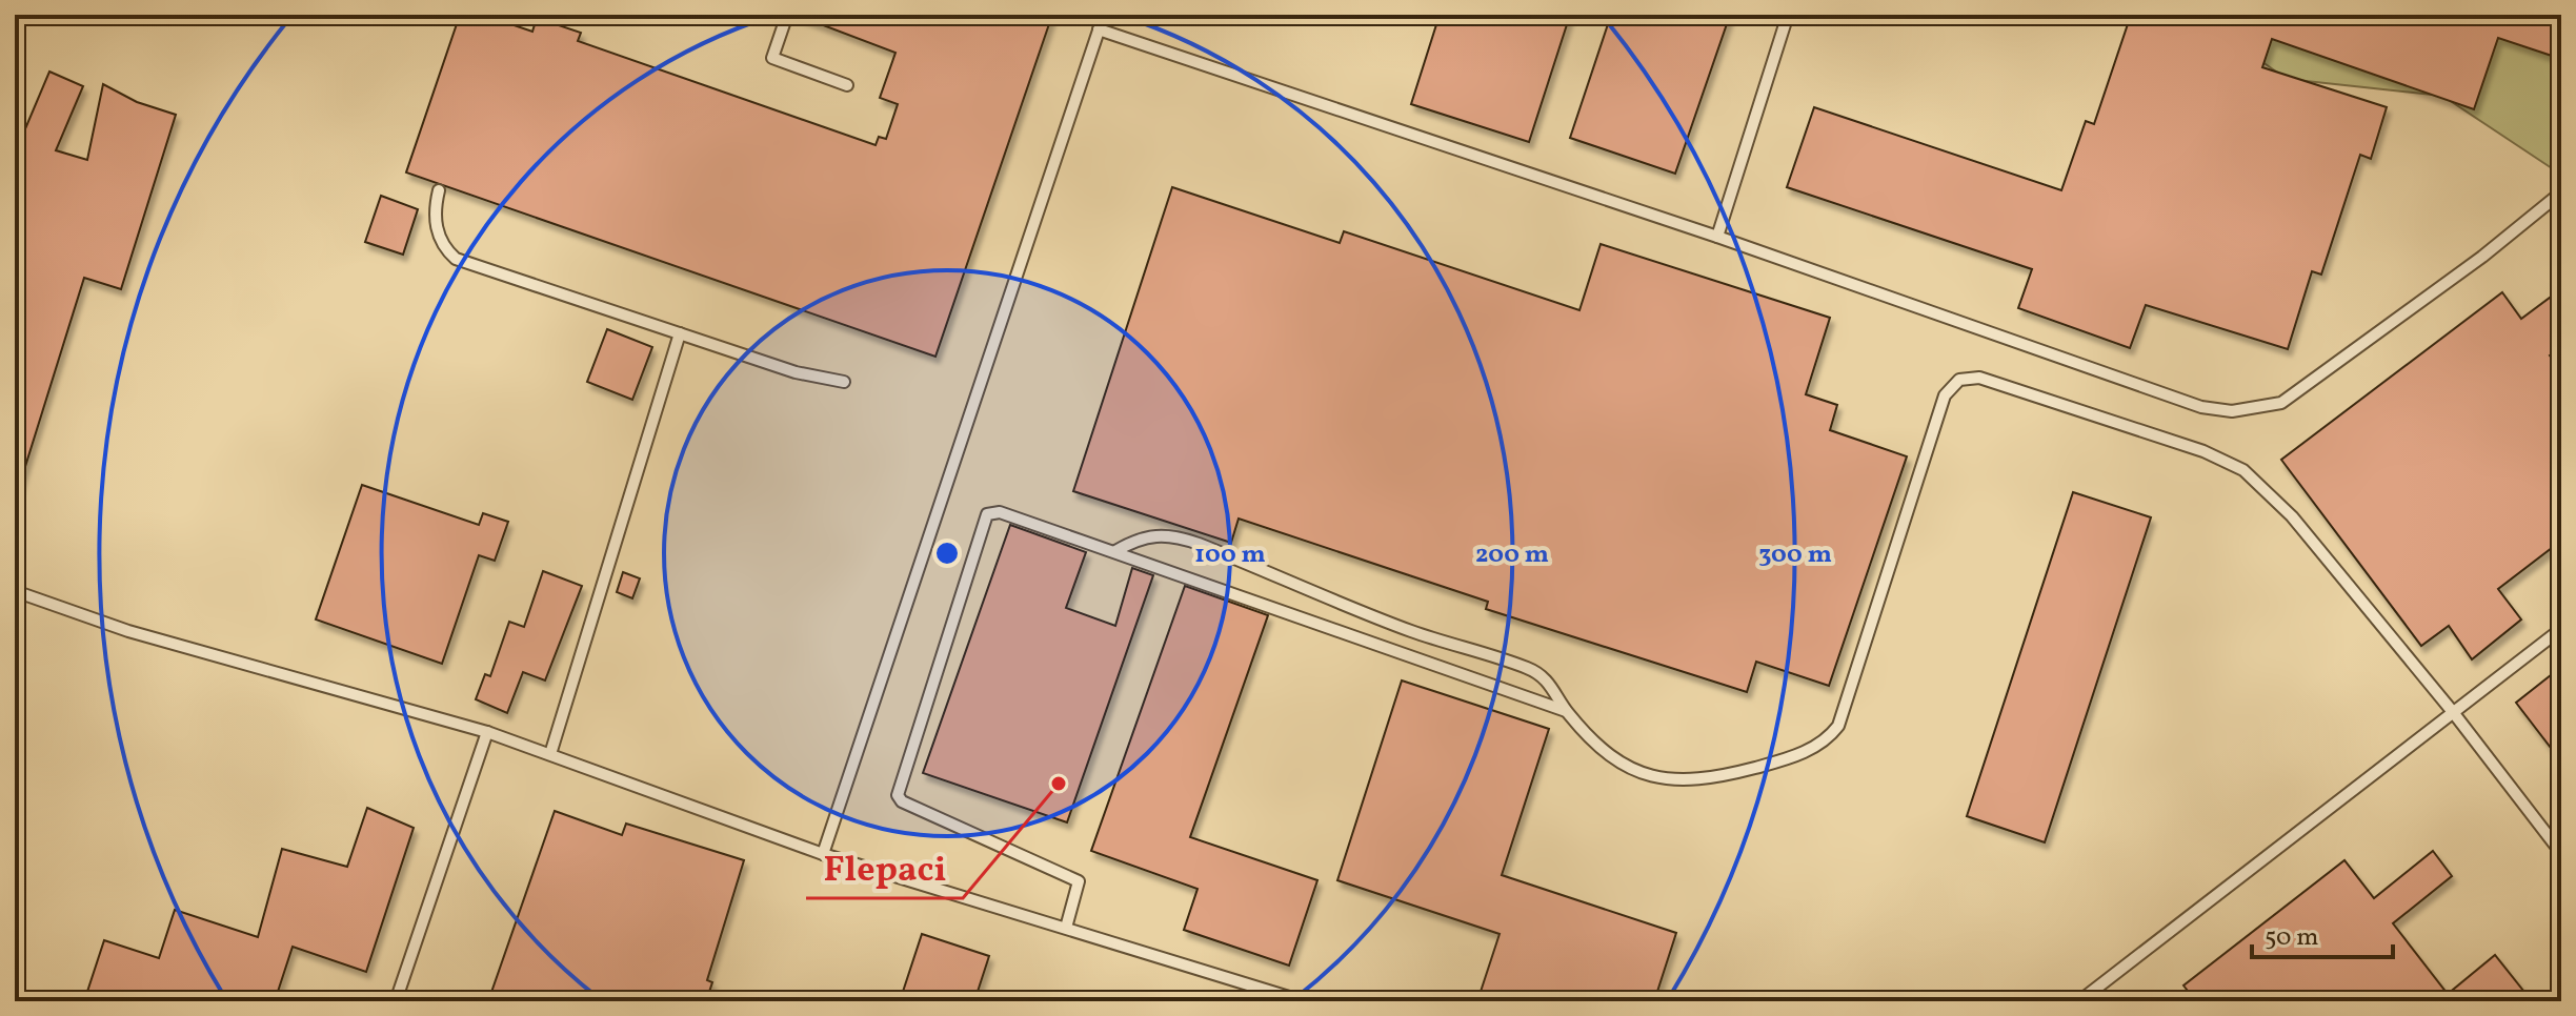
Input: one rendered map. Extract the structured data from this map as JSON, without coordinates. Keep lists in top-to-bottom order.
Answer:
{
  "places": ["Flepaci"],
  "scale_bar": "50 m",
  "rings": ["100 m", "200 m", "300 m"]
}
